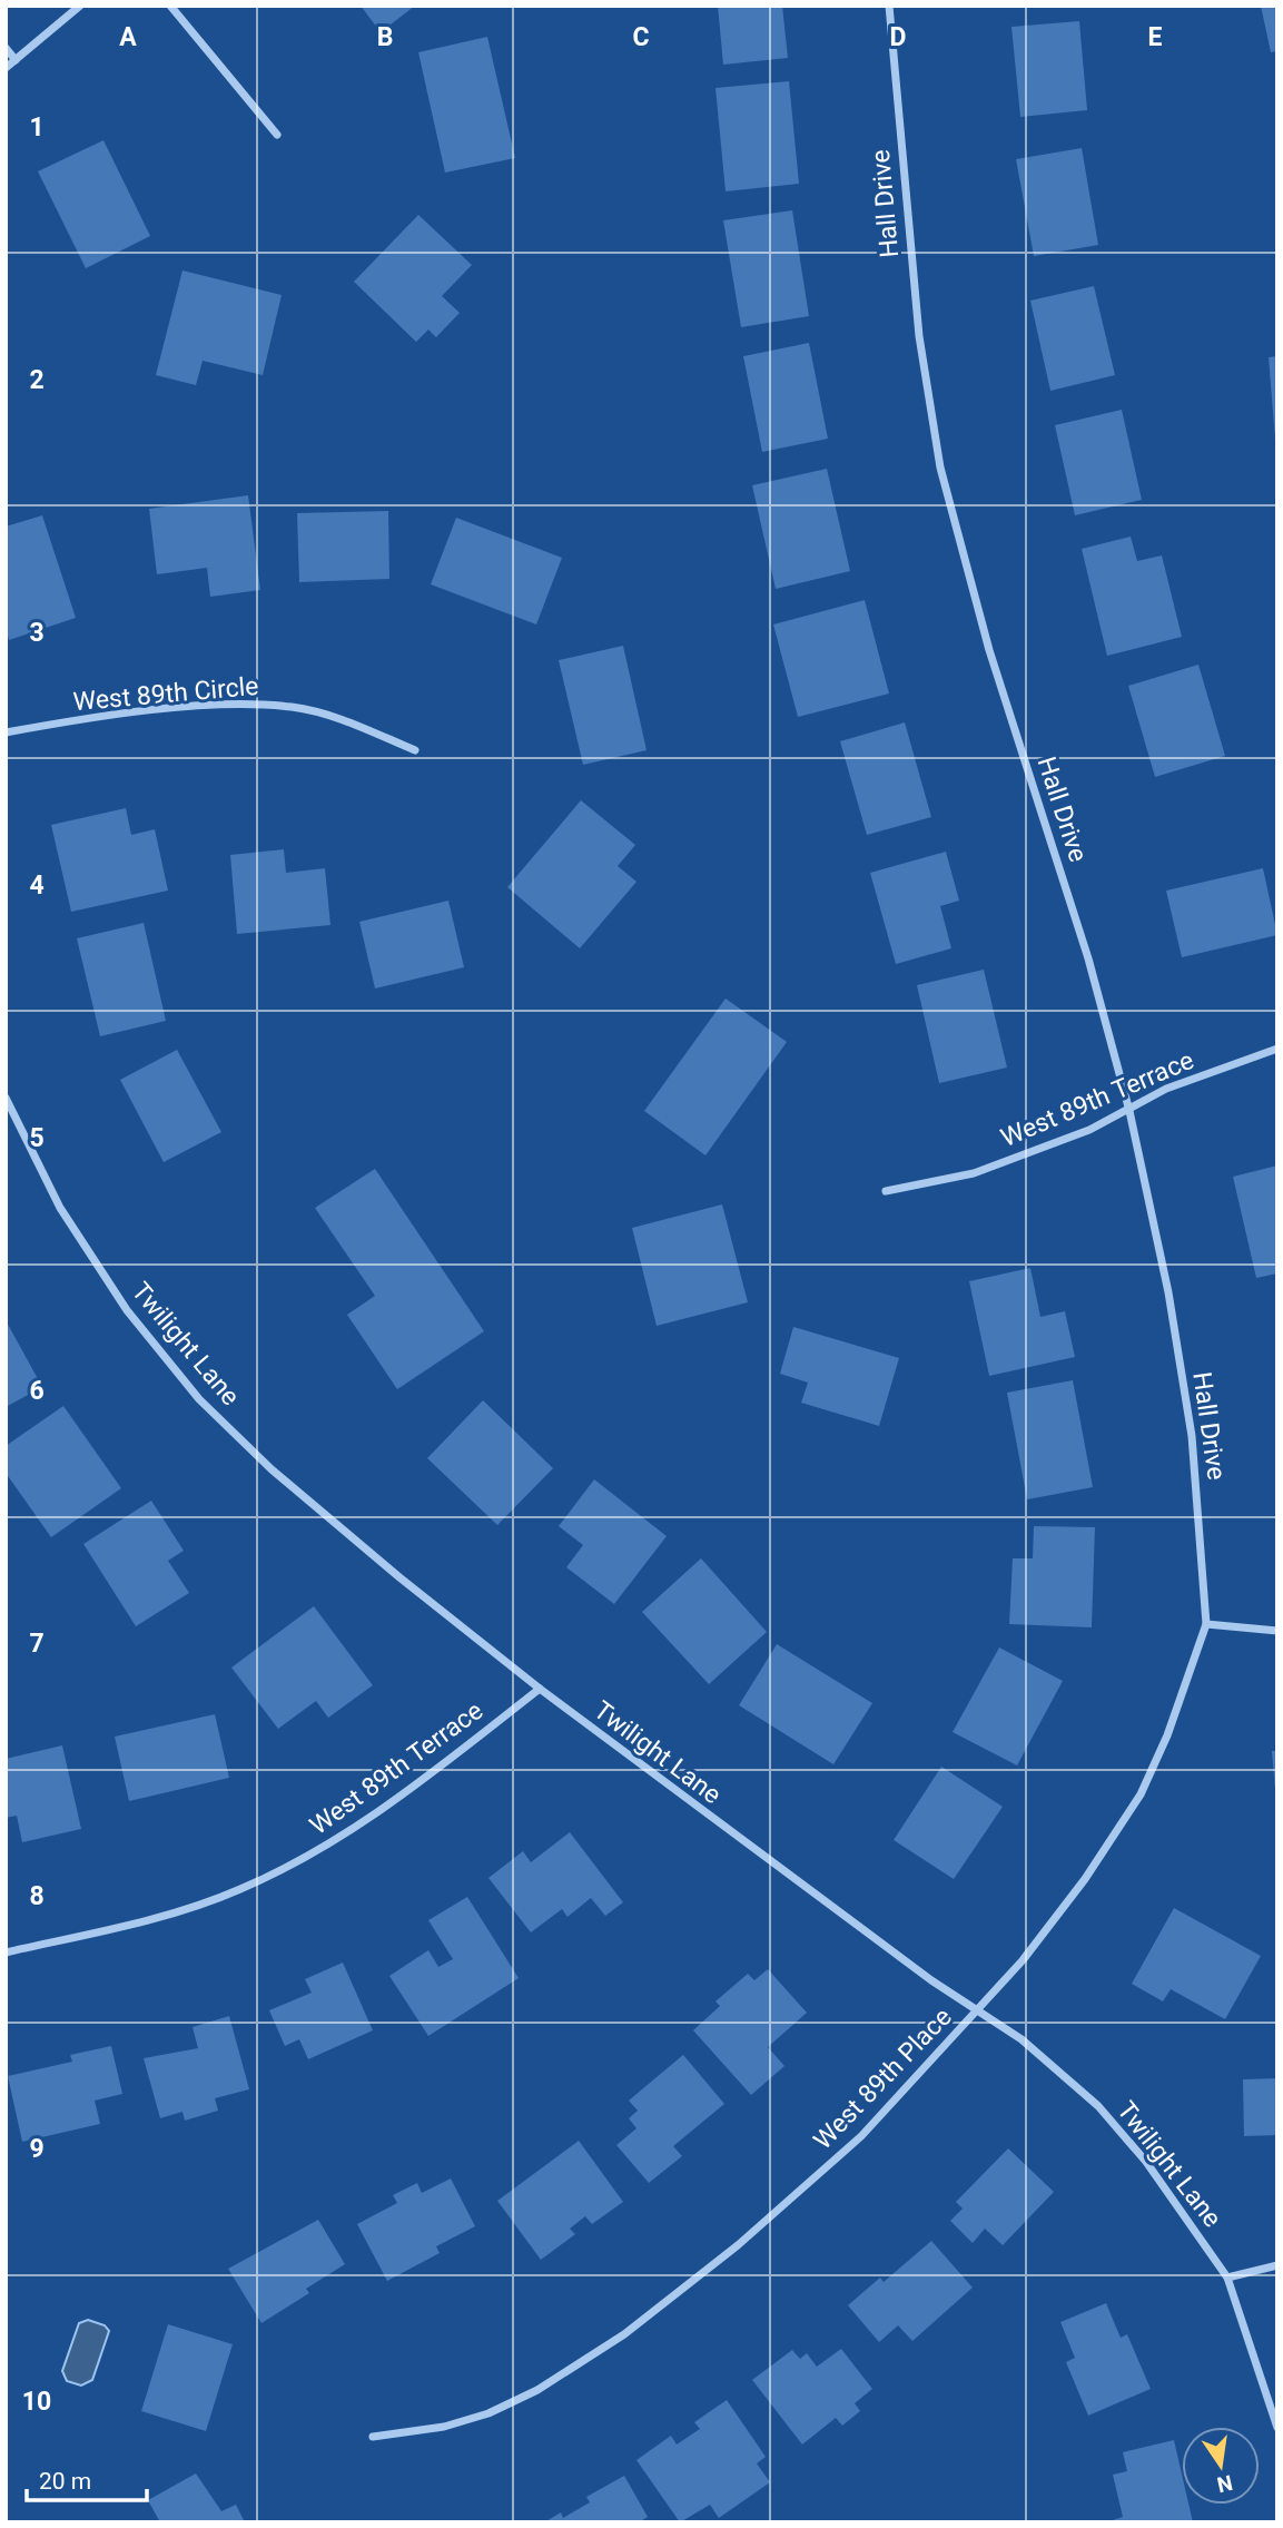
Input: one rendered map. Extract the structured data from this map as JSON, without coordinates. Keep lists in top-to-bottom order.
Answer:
{
  "streets": {
    "street": [
      "Hall Drive",
      "West 89th Circle",
      "West 89th Terrace",
      "Twilight Lane",
      "West 89th Place"
    ]
  },
  "crossings": [
    ["Hall Drive", "West 89th Terrace"],
    ["Hall Drive", "West 89th Place"],
    ["West 89th Terrace", "Twilight Lane"],
    ["Twilight Lane", "West 89th Place"]
  ],
  "scale_bar": "20 m",
  "north": "bottom",
  "grid": {
    "columns": [
      "A",
      "B",
      "C",
      "D",
      "E"
    ],
    "rows": [
      "1",
      "2",
      "3",
      "4",
      "5",
      "6",
      "7",
      "8",
      "9",
      "10"
    ]
  }
}
